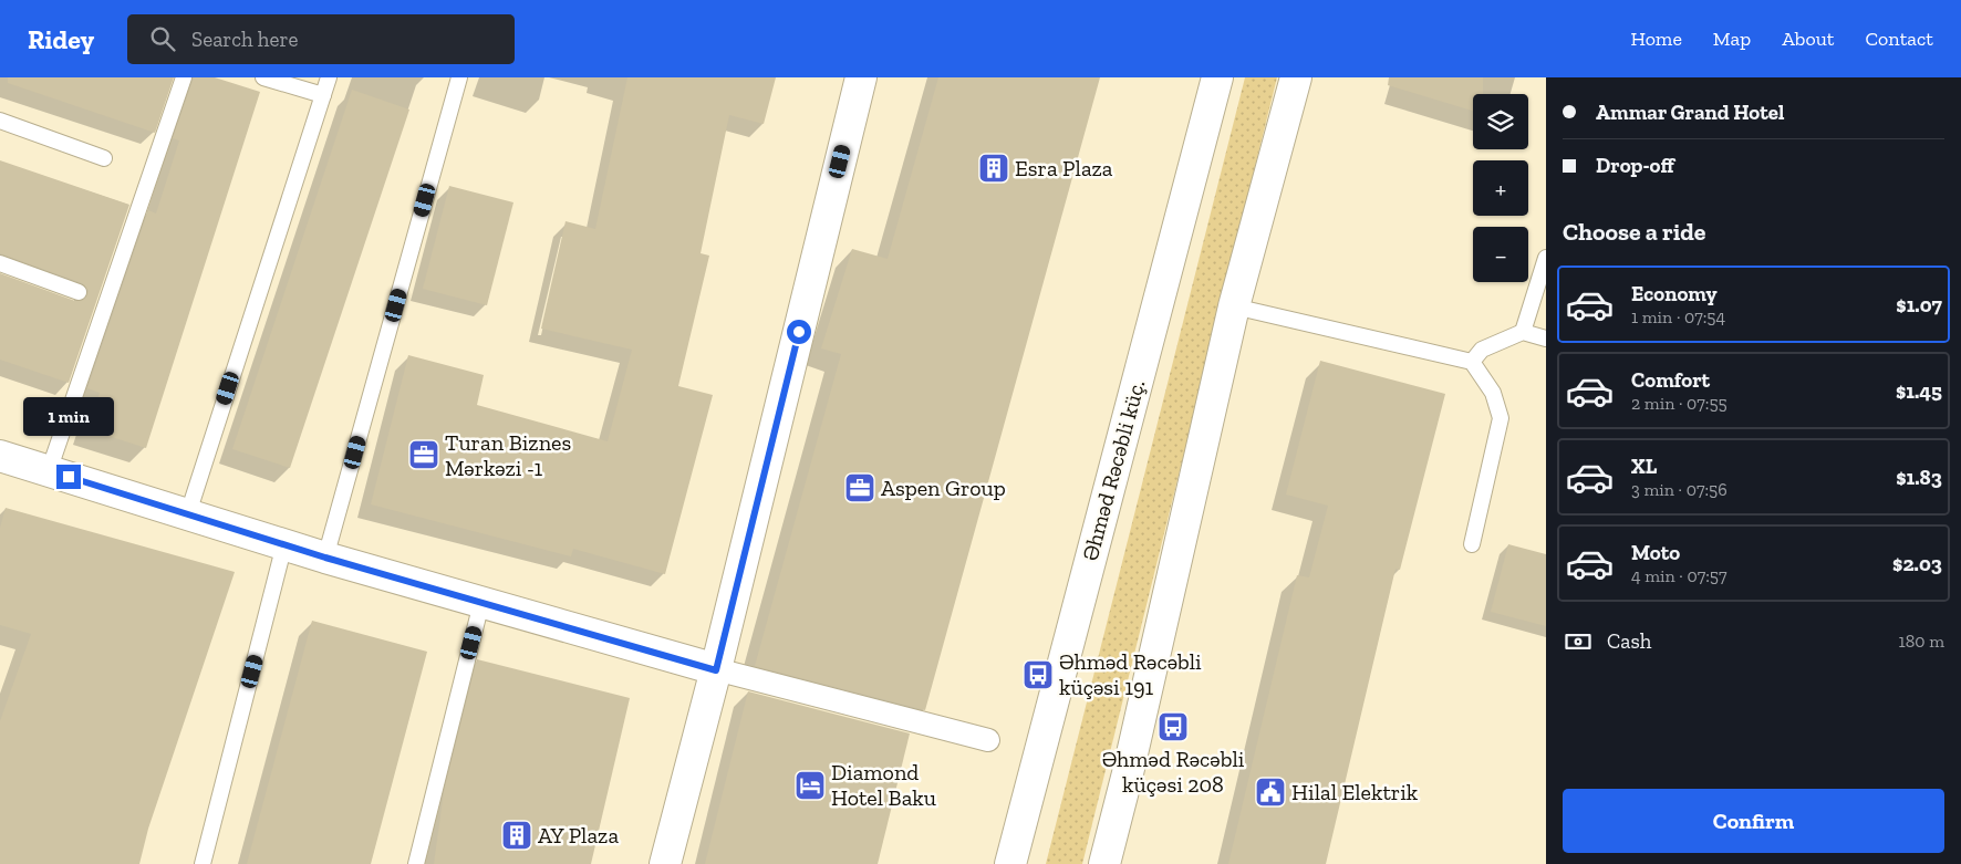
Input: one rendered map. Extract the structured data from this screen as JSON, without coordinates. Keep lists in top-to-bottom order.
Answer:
{
  "streets": {
    "main road": ["Əhməd Rəcəbli küç."]
  },
  "places": {
    "building": ["Esra Plaza", "AY Plaza"],
    "office": ["Turan Biznes Mərkəzi -1", "Aspen Group"],
    "bus stop": ["Əhməd Rəcəbli küçəsi 191", "Əhməd Rəcəbli küçəsi 208"],
    "hotel": ["Diamond Hotel Baku"],
    "public building": ["Hilal Elektrik"]
  },
  "page": {
    "header": "Ridey",
    "search": "Search here",
    "nav": [
      "Home",
      "Map",
      "About",
      "Contact"
    ],
    "banner": ["Ammar Grand Hotel", "Drop-off"],
    "map_buttons": ["+", "−"],
    "heading": "Choose a ride",
    "list": [
      {
        "name": "Economy",
        "note": "1 min · 07:54",
        "value": "$1.07"
      },
      {
        "name": "Comfort",
        "note": "2 min · 07:55",
        "value": "$1.45"
      },
      {
        "name": "XL",
        "note": "3 min · 07:56",
        "value": "$1.83"
      },
      {
        "name": "Moto",
        "note": "4 min · 07:57",
        "value": "$2.03"
      }
    ],
    "bubble": "1 min",
    "pay": ["Cash", "180 m"],
    "buttons": "Confirm"
  }
}
